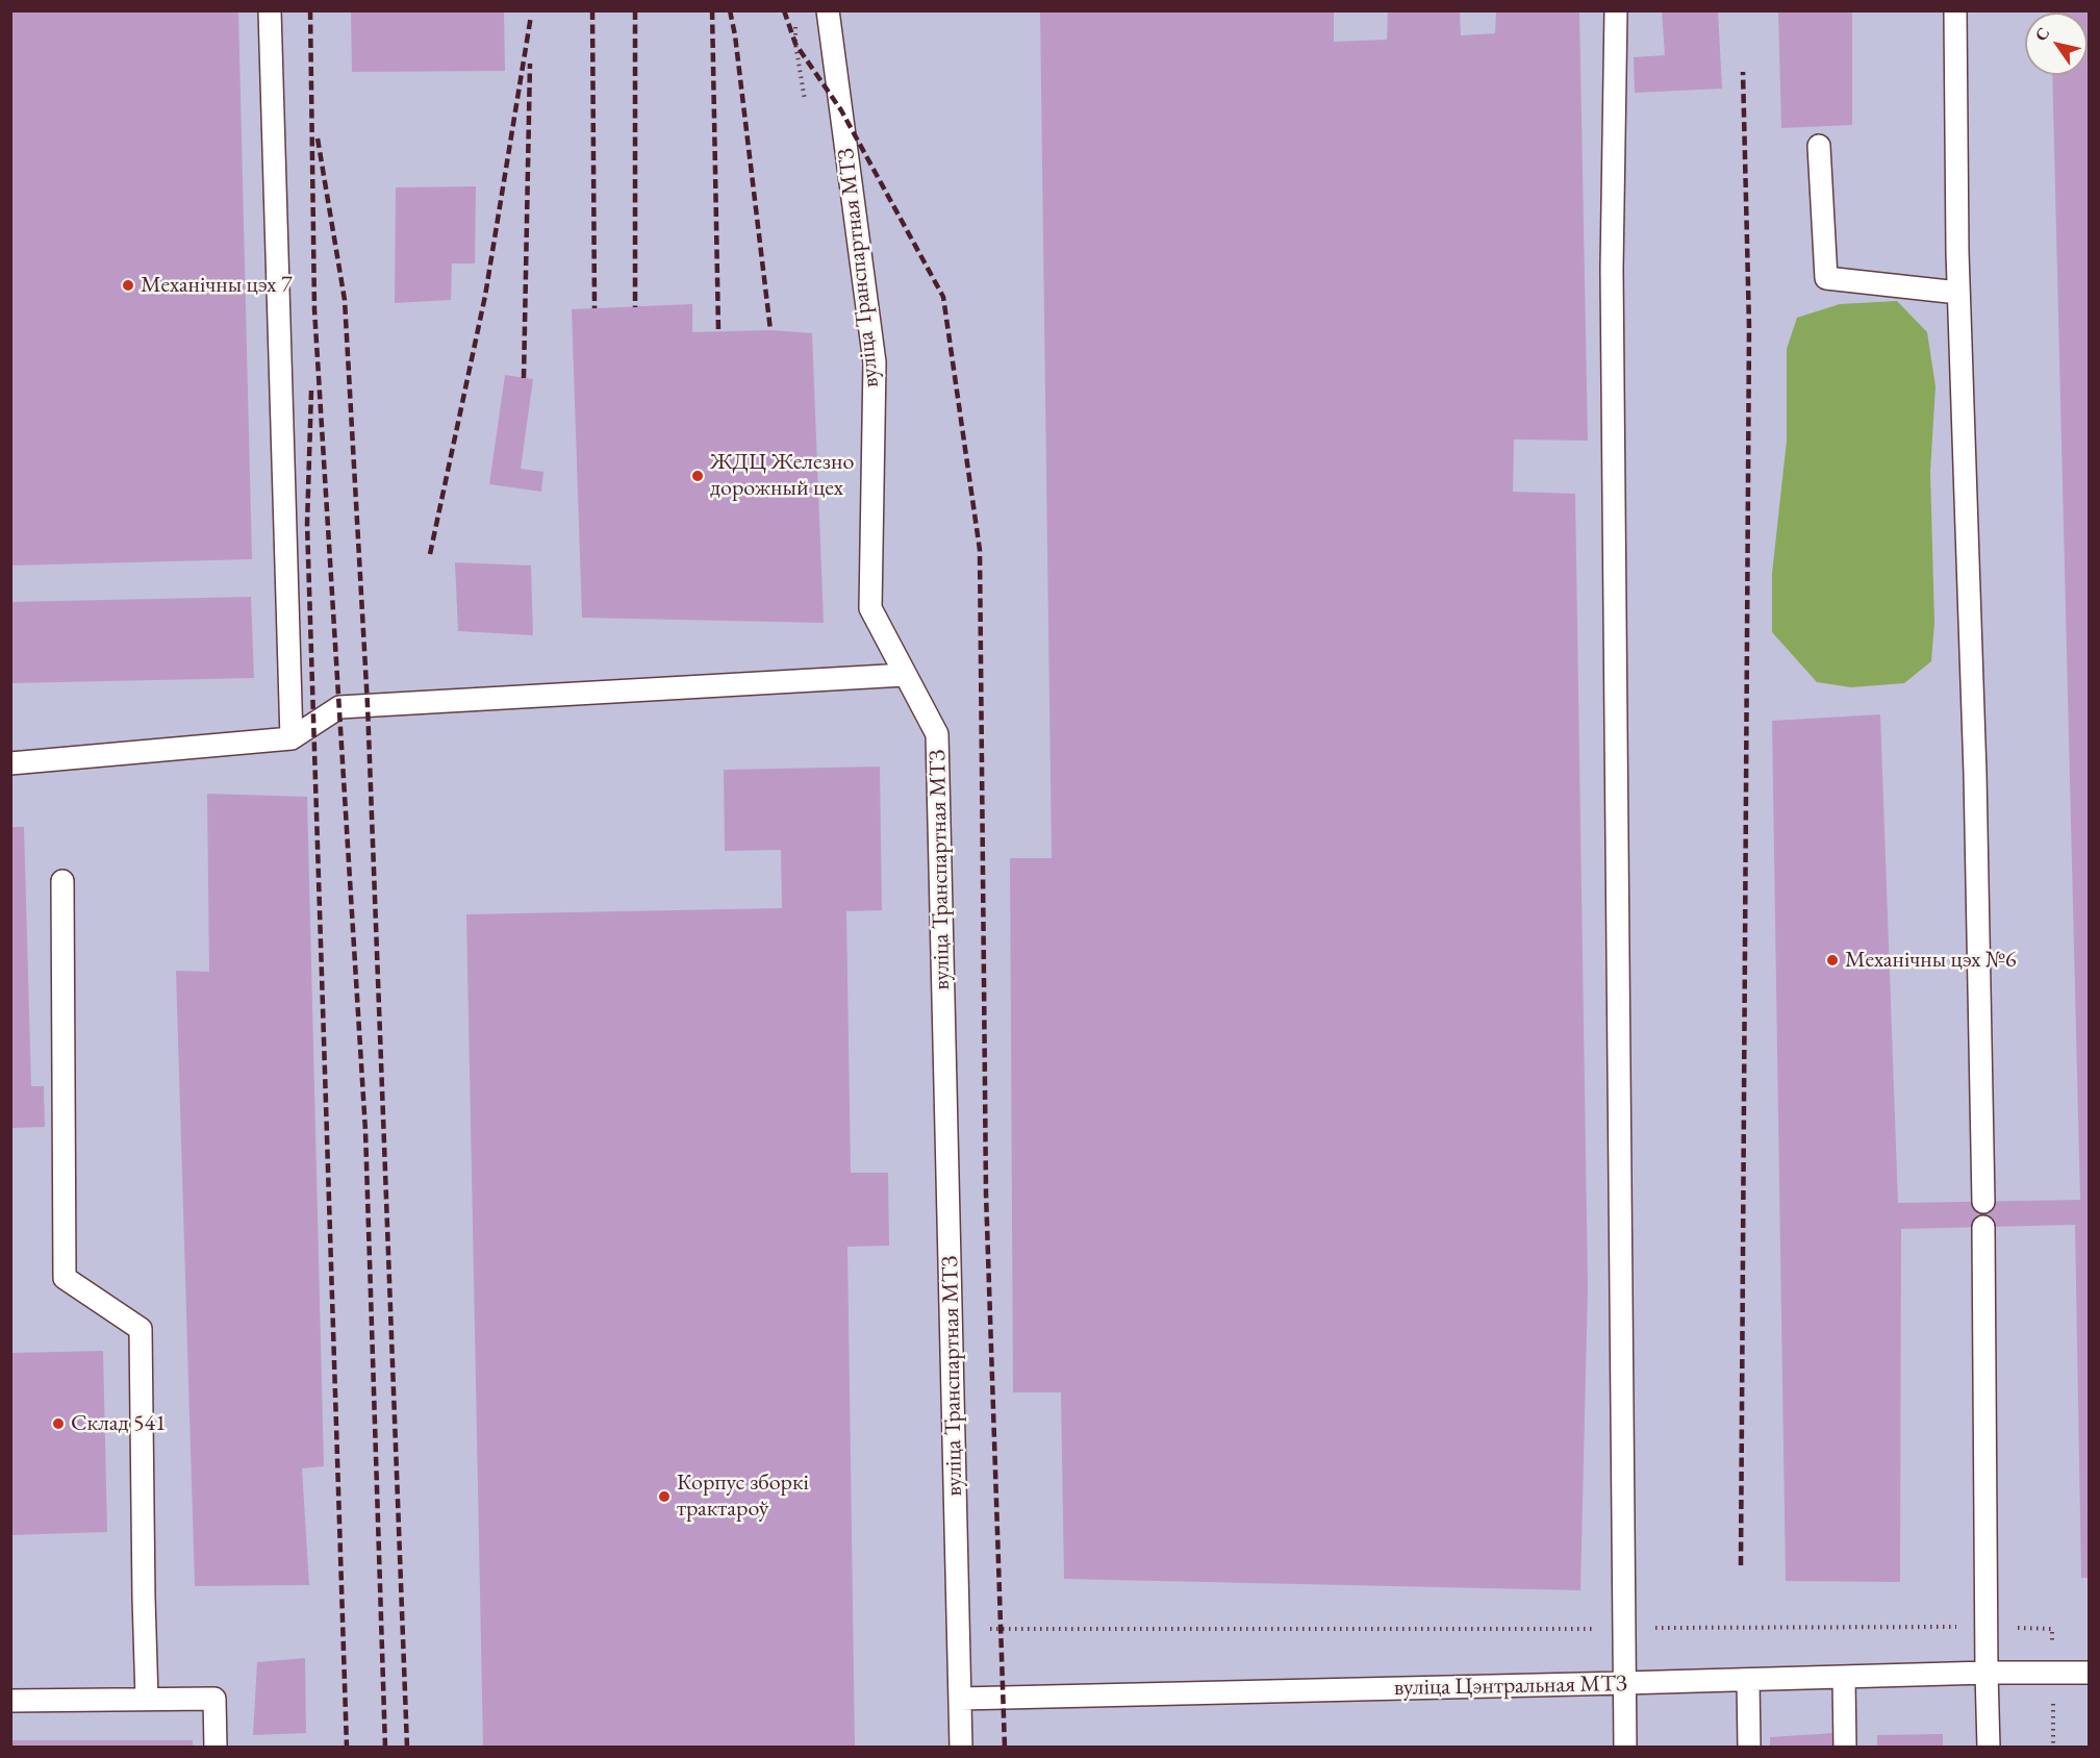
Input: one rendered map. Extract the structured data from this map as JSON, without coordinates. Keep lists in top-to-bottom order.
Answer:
{
  "streets": {
    "lane": ["вуліца Транспартная МТЗ", "вуліца Цэнтральная МТЗ"]
  },
  "crossings": [
    ["вуліца Транспартная МТЗ", "вуліца Цэнтральная МТЗ"]
  ],
  "places": [
    "Механічны цэх 7",
    "ЖДЦ Железно дорожный цех",
    "Механічны цэх №6",
    "Склад 541",
    "Корпус зборкі трактароў"
  ],
  "north": "top left"
}
